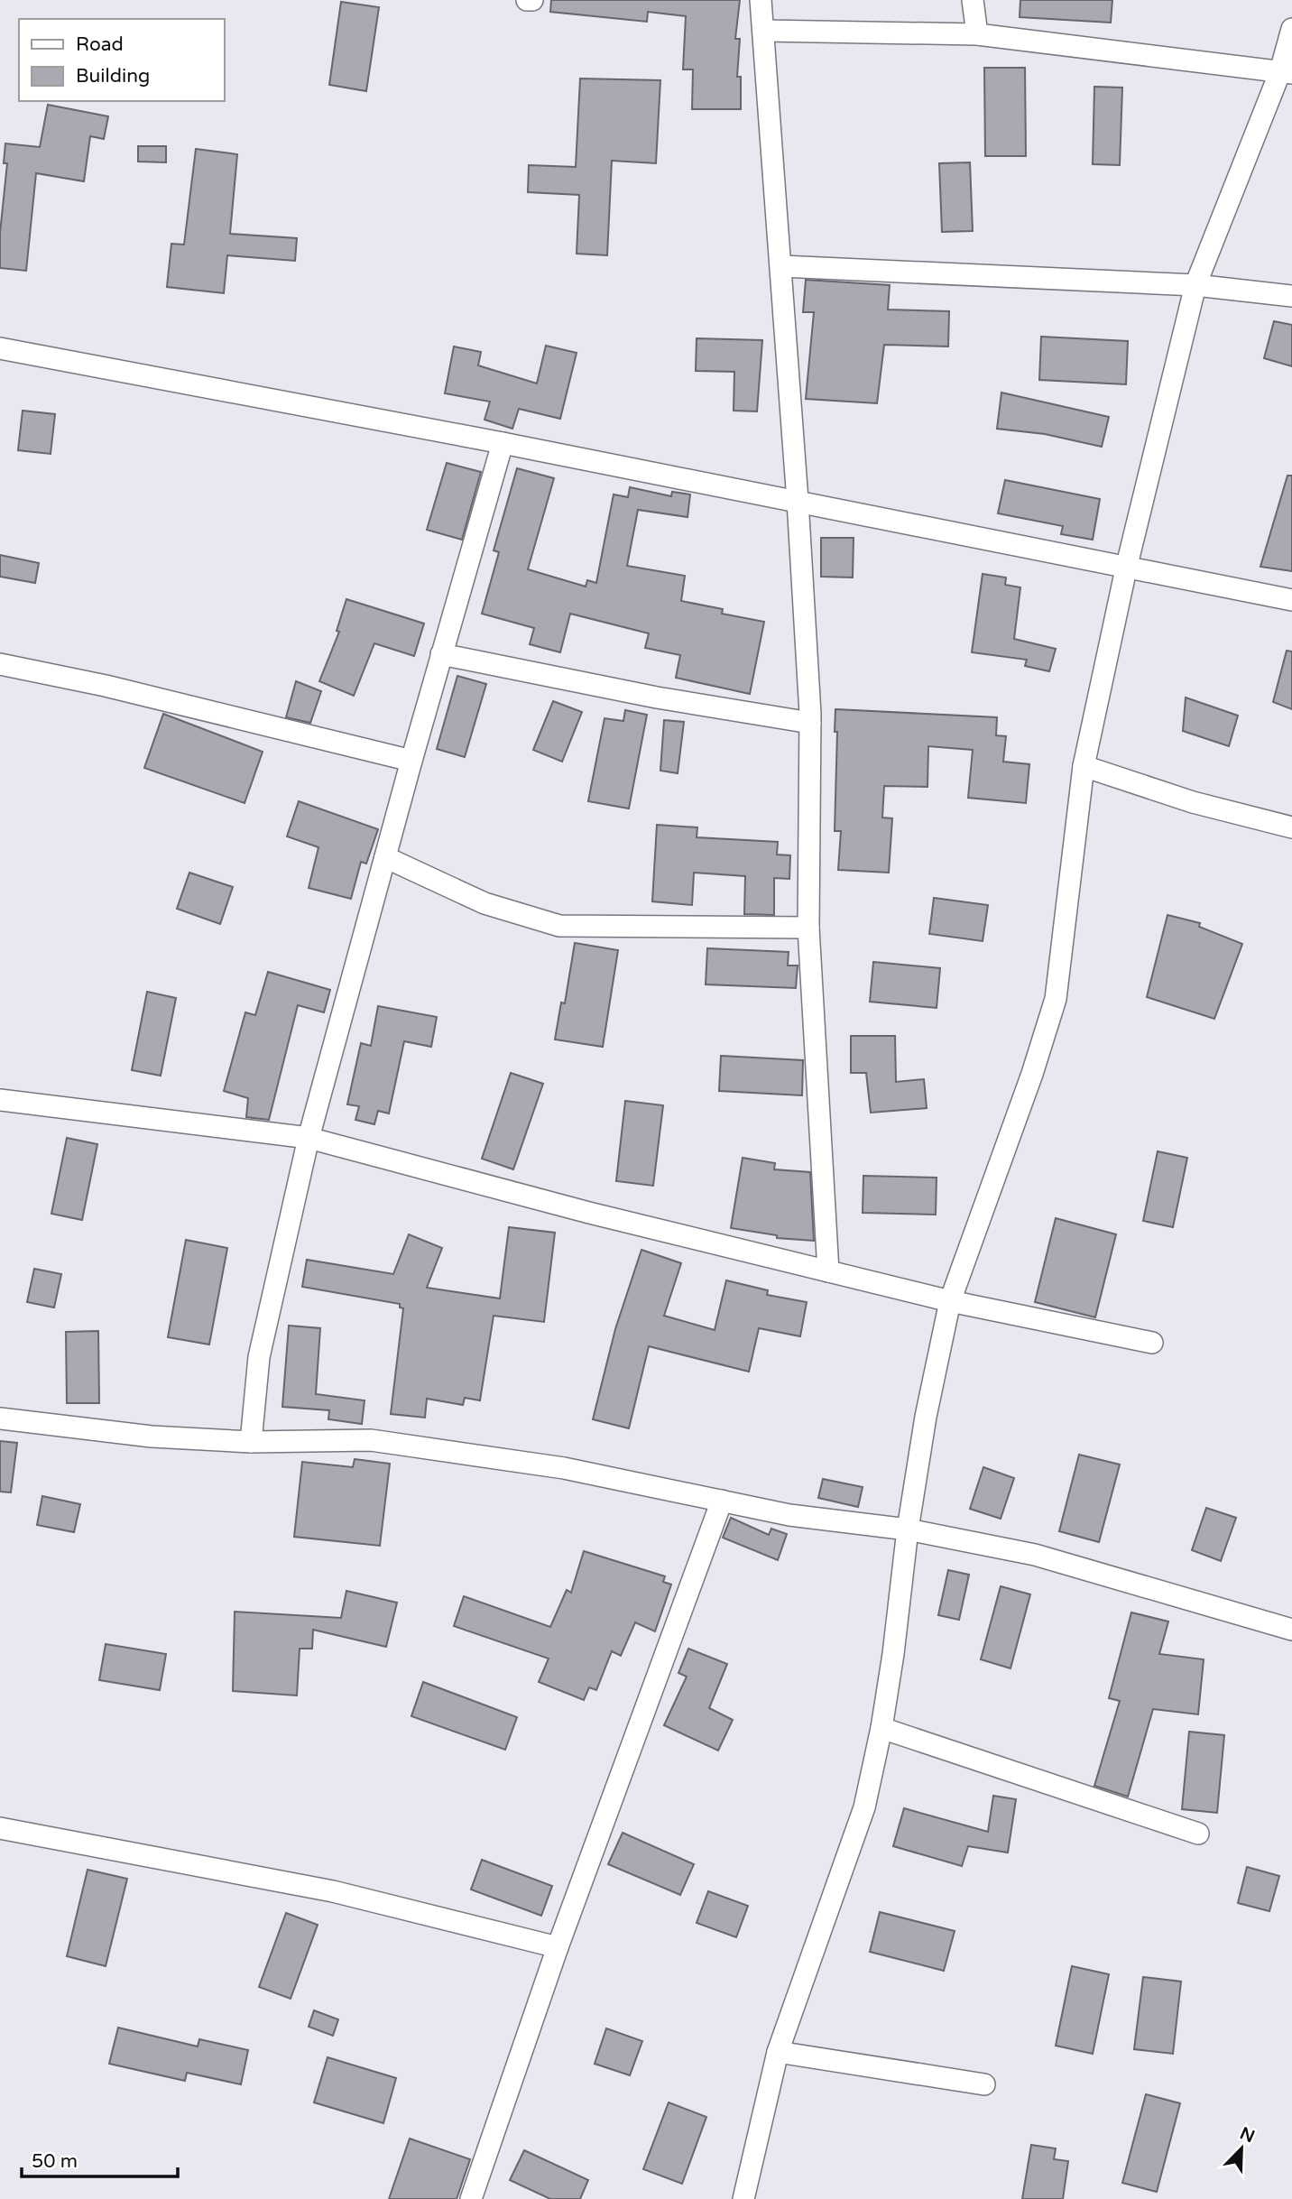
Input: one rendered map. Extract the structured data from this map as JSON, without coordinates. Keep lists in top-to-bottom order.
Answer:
{
  "legend": ["Road", "Building"],
  "scale_bar": "50 m",
  "north": "top right"
}
